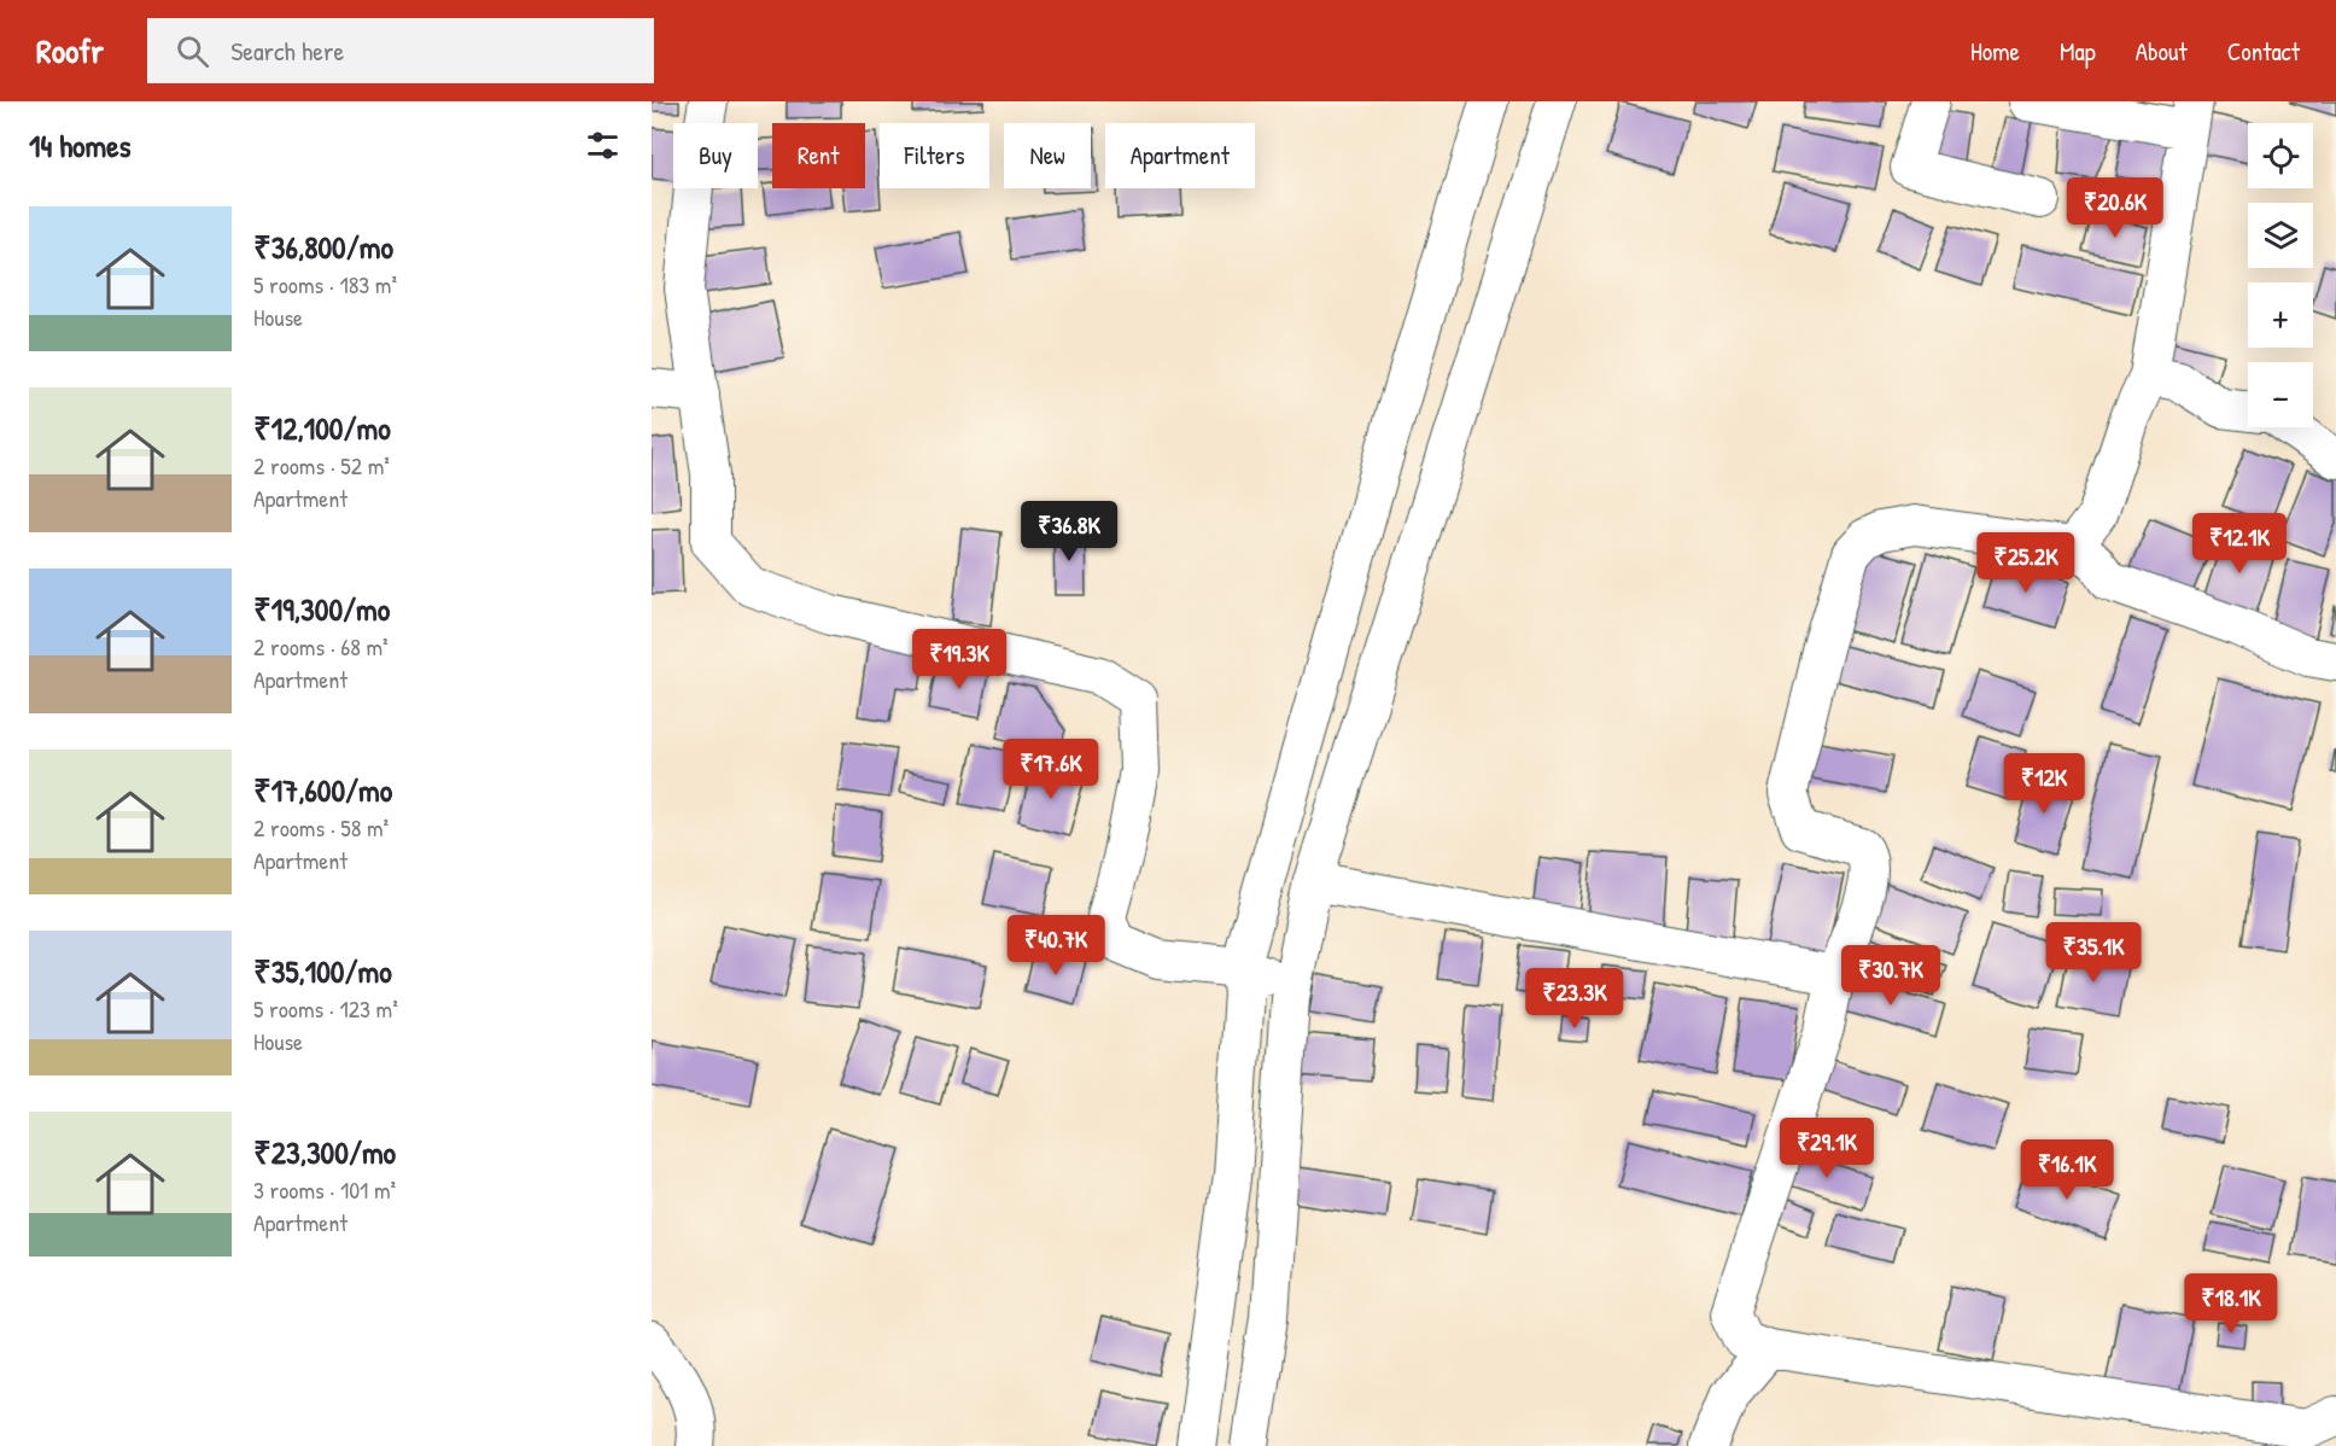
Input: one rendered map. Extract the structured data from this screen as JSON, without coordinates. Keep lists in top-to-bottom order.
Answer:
{
  "page": {
    "header": "Roofr",
    "search": "Search here",
    "nav": [
      "Home",
      "Map",
      "About",
      "Contact"
    ],
    "heading": "14 homes",
    "map_buttons": ["+", "−"],
    "chip": [
      "Buy",
      "Rent",
      "Filters",
      "New",
      "Apartment"
    ],
    "price": [
      "₹20.6K",
      "₹36.8K",
      "₹12.1K",
      "₹25.2K",
      "₹19.3K",
      "₹17.6K",
      "₹12K",
      "₹40.7K",
      "₹35.1K",
      "₹30.7K",
      "₹23.3K",
      "₹29.1K",
      "₹16.1K",
      "₹18.1K"
    ],
    "list": [
      {
        "name": "₹36,800/mo",
        "note": "5 rooms · 183 m² · House"
      },
      {
        "name": "₹12,100/mo",
        "note": "2 rooms · 52 m² · Apartment"
      },
      {
        "name": "₹19,300/mo",
        "note": "2 rooms · 68 m² · Apartment"
      },
      {
        "name": "₹17,600/mo",
        "note": "2 rooms · 58 m² · Apartment"
      },
      {
        "name": "₹35,100/mo",
        "note": "5 rooms · 123 m² · House"
      },
      {
        "name": "₹23,300/mo",
        "note": "3 rooms · 101 m² · Apartment"
      }
    ]
  }
}
